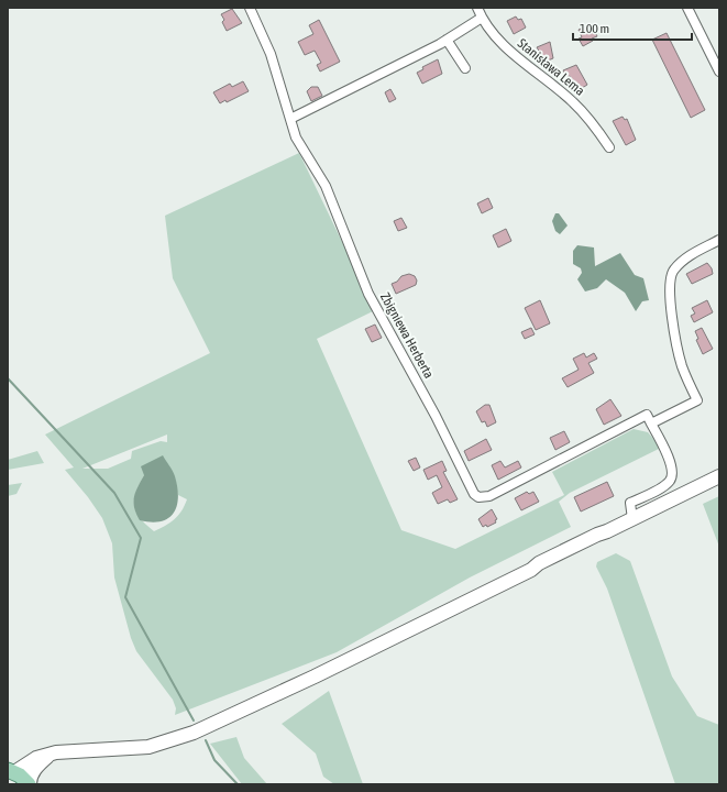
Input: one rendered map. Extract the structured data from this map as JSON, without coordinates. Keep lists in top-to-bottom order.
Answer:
{
  "streets": {
    "street": ["Stanisława Lema", "Zbigniewa Herberta"]
  },
  "scale_bar": "100 m"
}
